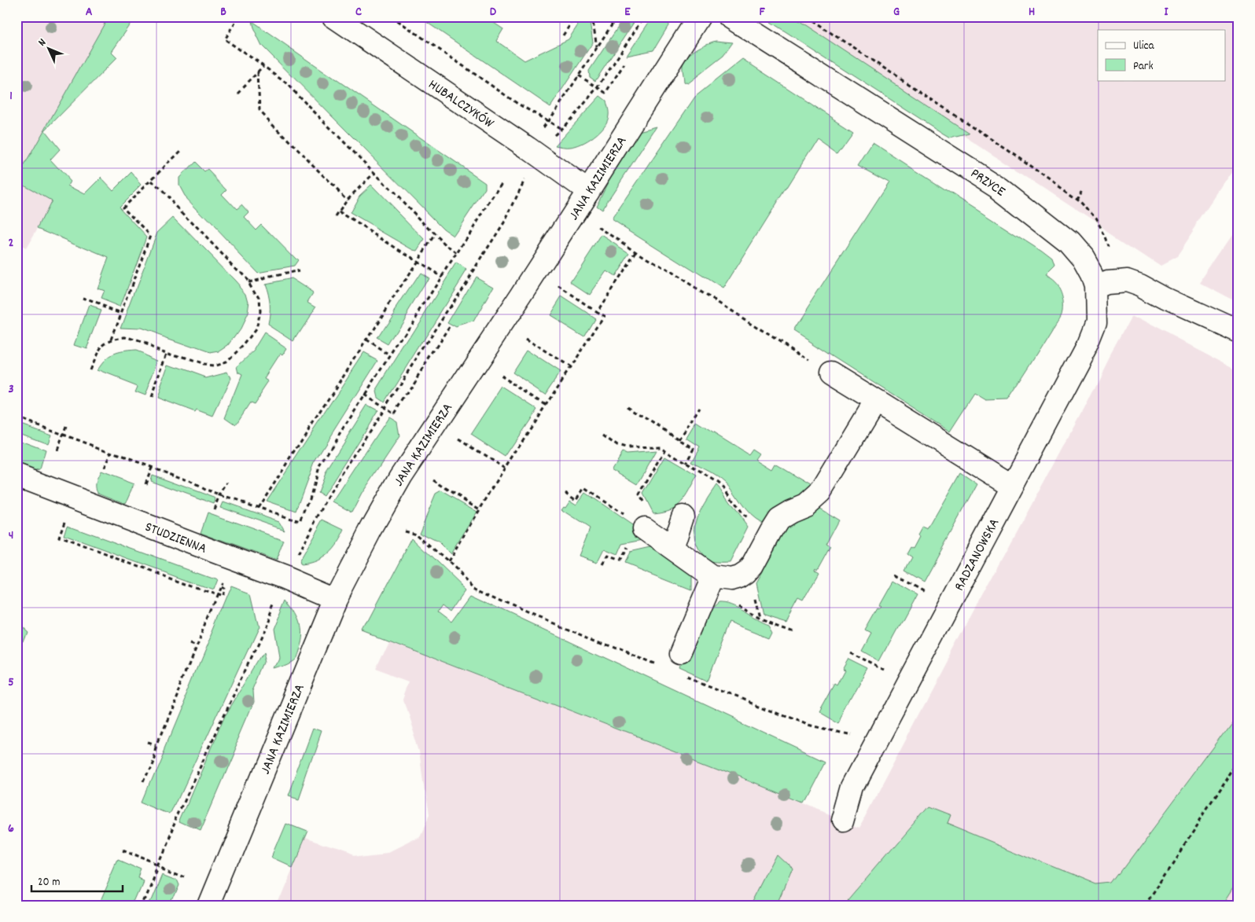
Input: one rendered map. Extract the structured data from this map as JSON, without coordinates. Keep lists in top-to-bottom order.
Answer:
{
  "streets": {
    "street": [
      "HUBALCZYKÓW",
      "JANA KAZIMIERZA",
      "PRZYCE",
      "STUDZIENNA",
      "RADZANOWSKA"
    ]
  },
  "crossings": [
    ["HUBALCZYKÓW", "JANA KAZIMIERZA"],
    ["JANA KAZIMIERZA", "STUDZIENNA"],
    ["PRZYCE", "RADZANOWSKA"]
  ],
  "legend": ["Ulica", "Park"],
  "scale_bar": "20 m",
  "north": "top left",
  "grid": {
    "columns": [
      "A",
      "B",
      "C",
      "D",
      "E",
      "F",
      "G",
      "H",
      "I"
    ],
    "rows": [
      "1",
      "2",
      "3",
      "4",
      "5",
      "6"
    ]
  }
}
